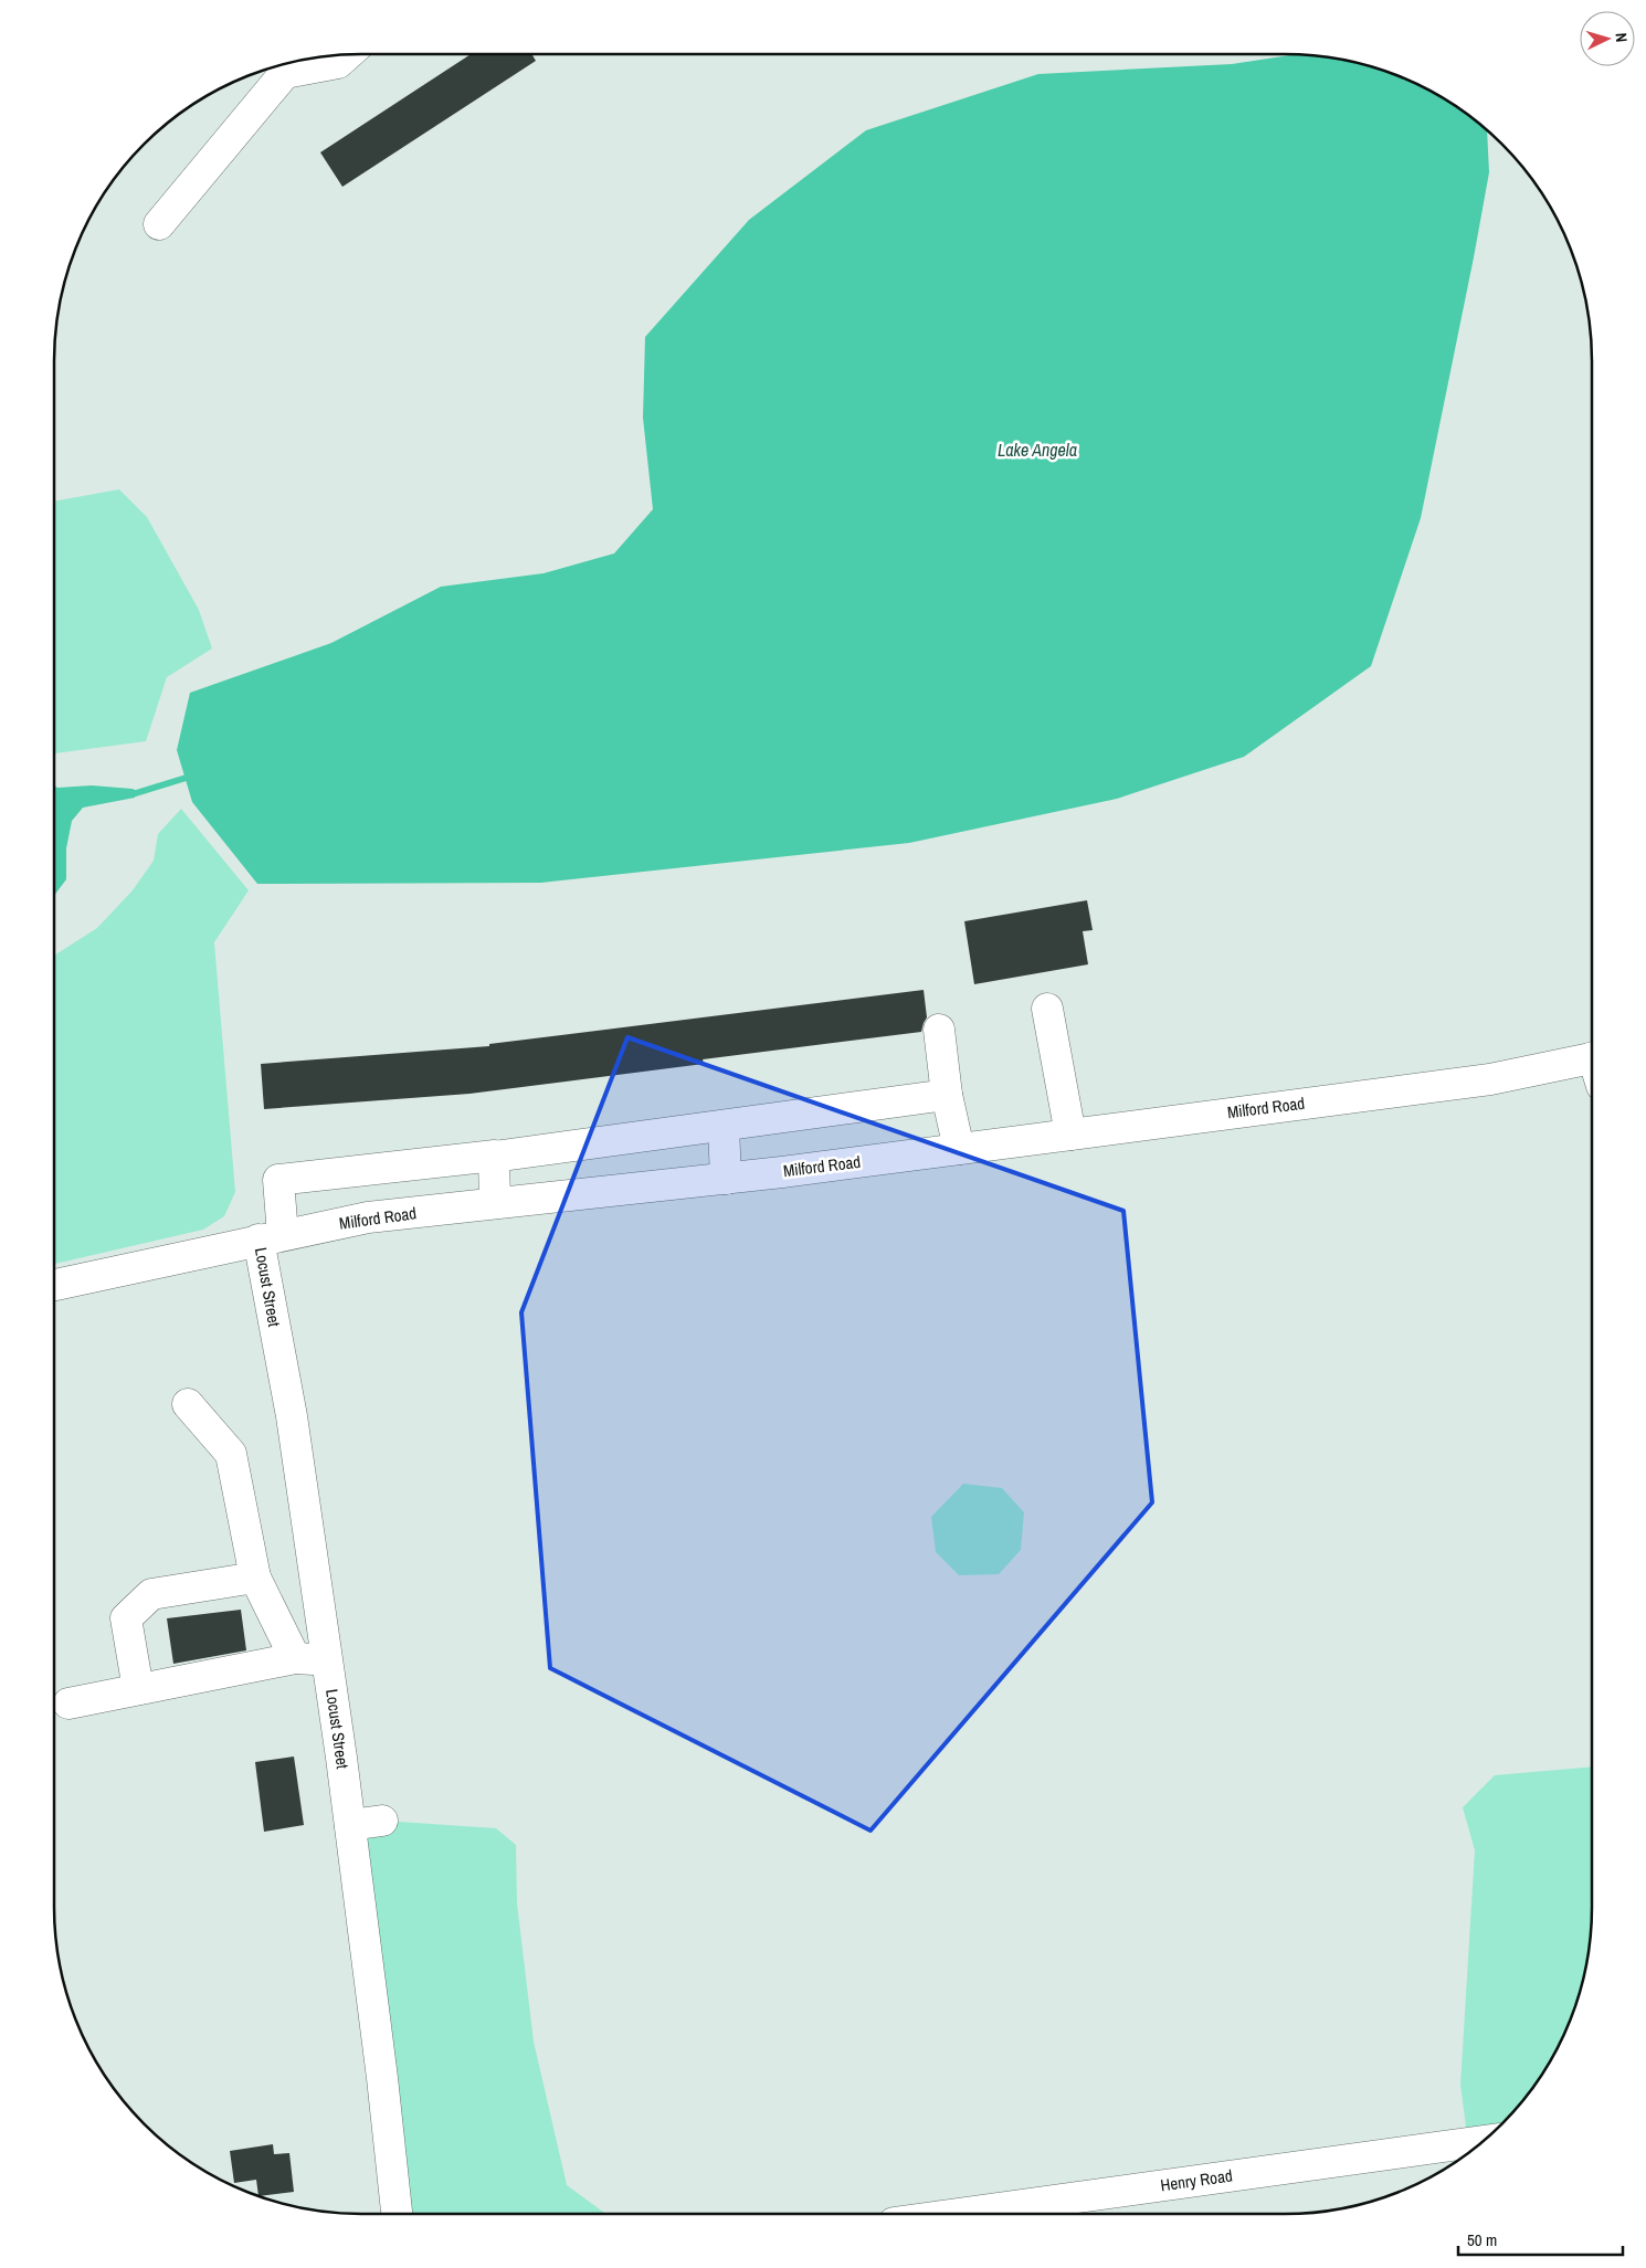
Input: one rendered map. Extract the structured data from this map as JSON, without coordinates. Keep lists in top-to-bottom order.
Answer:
{
  "streets": {
    "street": ["Milford Road", "Locust Street", "Henry Road"]
  },
  "crossings": [
    ["Milford Road", "Locust Street"]
  ],
  "water": ["Lake Angela"],
  "scale_bar": "50 m",
  "north": "right"
}
